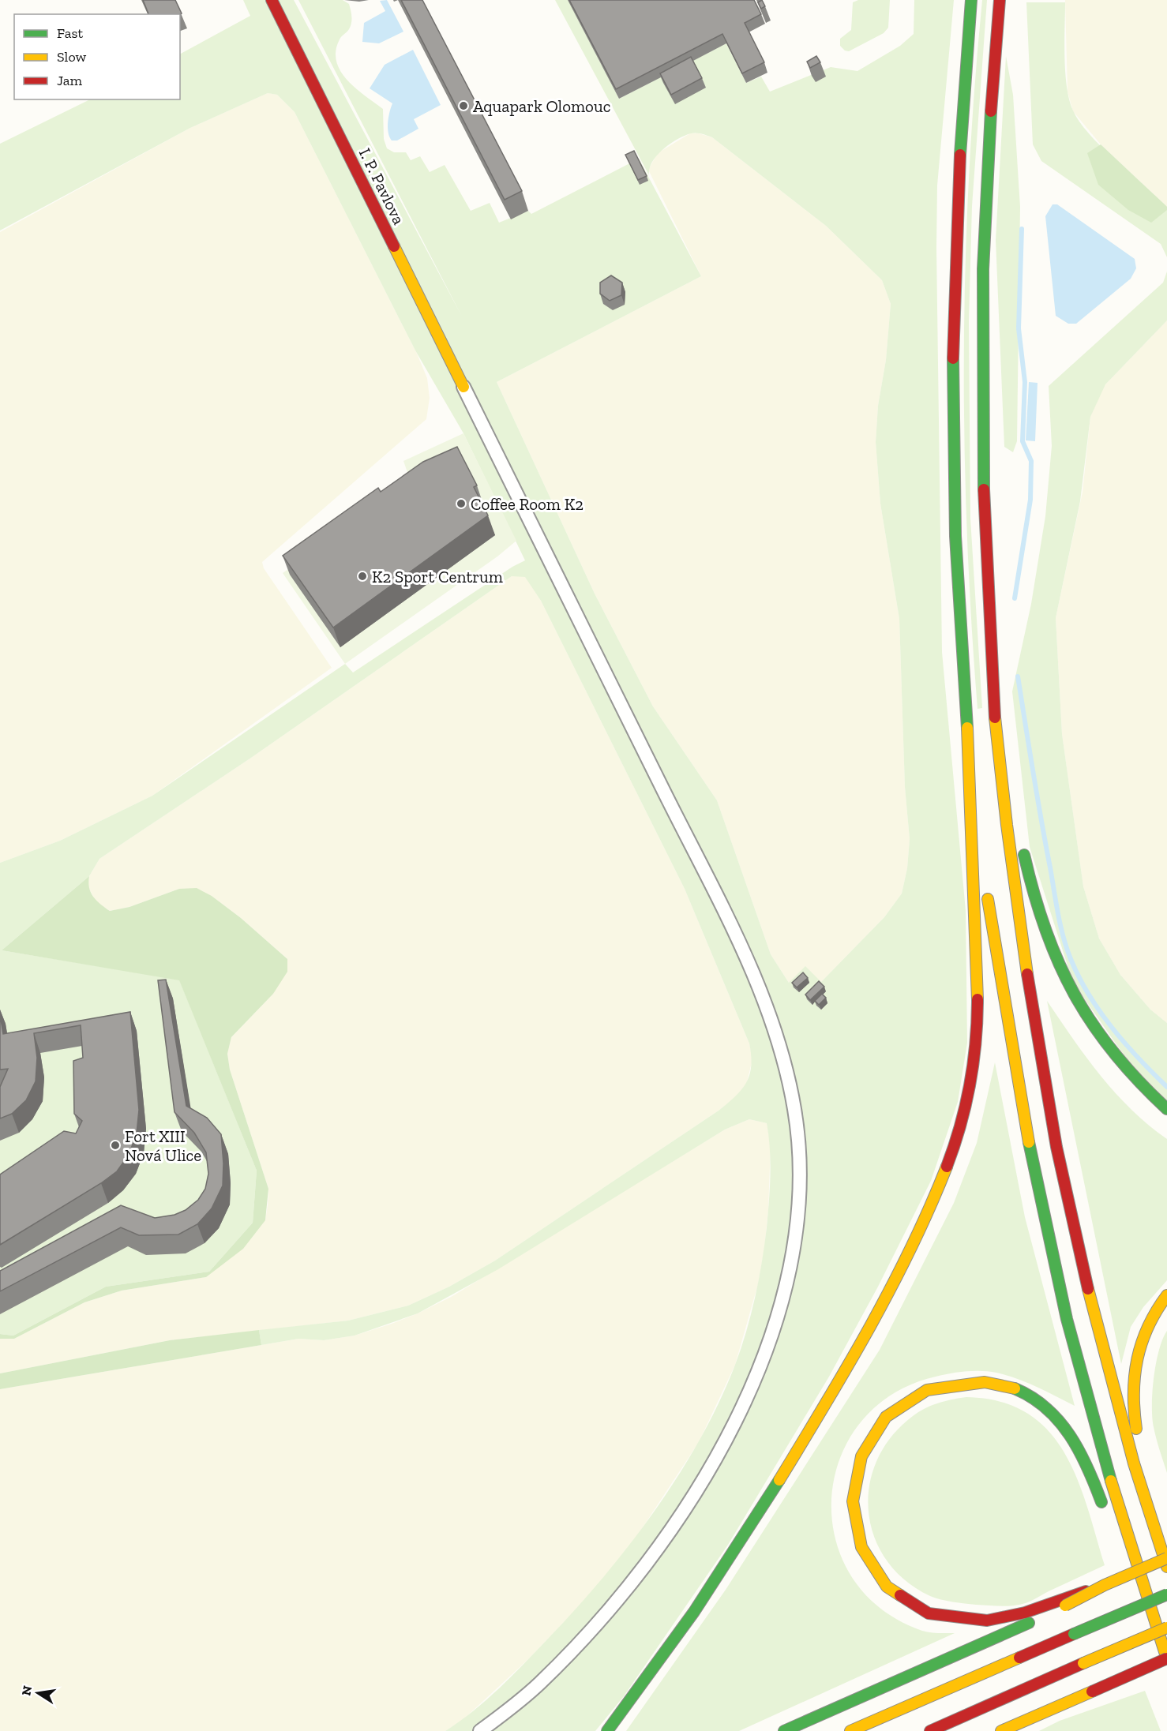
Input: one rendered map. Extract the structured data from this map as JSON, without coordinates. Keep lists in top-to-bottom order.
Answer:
{
  "streets": {
    "main road": ["I. P. Pavlova"]
  },
  "places": [
    "Aquapark Olomouc",
    "Coffee Room K2",
    "K2 Sport Centrum",
    "Fort XIII Nová Ulice"
  ],
  "legend": ["Fast", "Slow", "Jam"],
  "north": "left"
}
